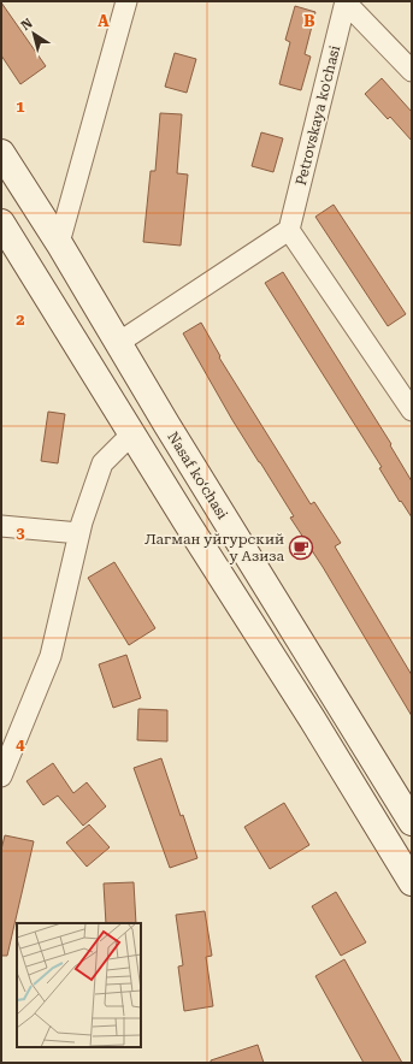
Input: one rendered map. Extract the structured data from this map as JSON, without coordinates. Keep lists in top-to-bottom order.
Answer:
{
  "streets": {
    "main road": ["Nasaf ko‘chasi"],
    "street": ["Petrovskaya ko'chasi"]
  },
  "places": {
    "cafe": ["Лагман уйгурский у Азиза"]
  },
  "north": "top left",
  "grid": {
    "columns": ["A", "B"],
    "rows": [
      "1",
      "2",
      "3",
      "4"
    ]
  }
}
